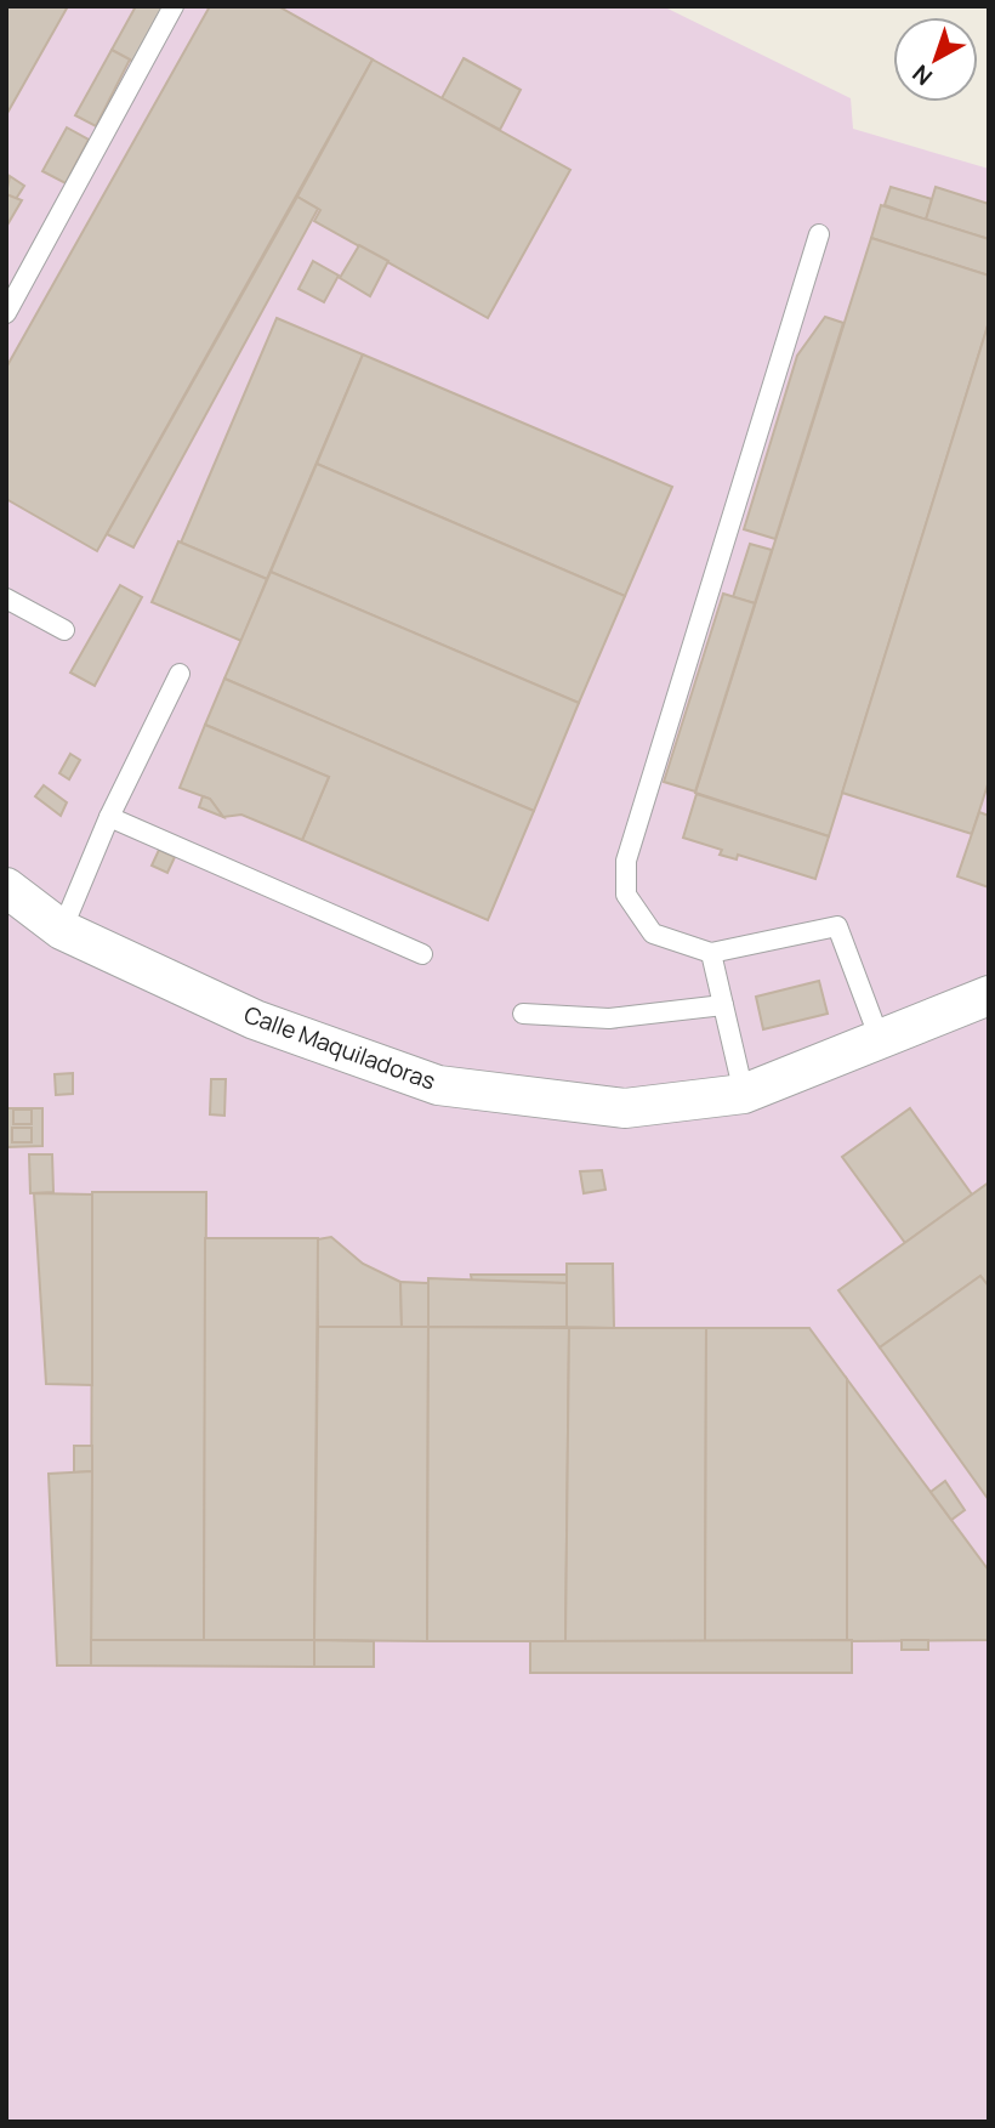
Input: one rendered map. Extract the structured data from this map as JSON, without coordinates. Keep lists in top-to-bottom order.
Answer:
{
  "streets": {
    "street": ["Calle Maquiladoras"]
  },
  "north": "bottom left"
}
